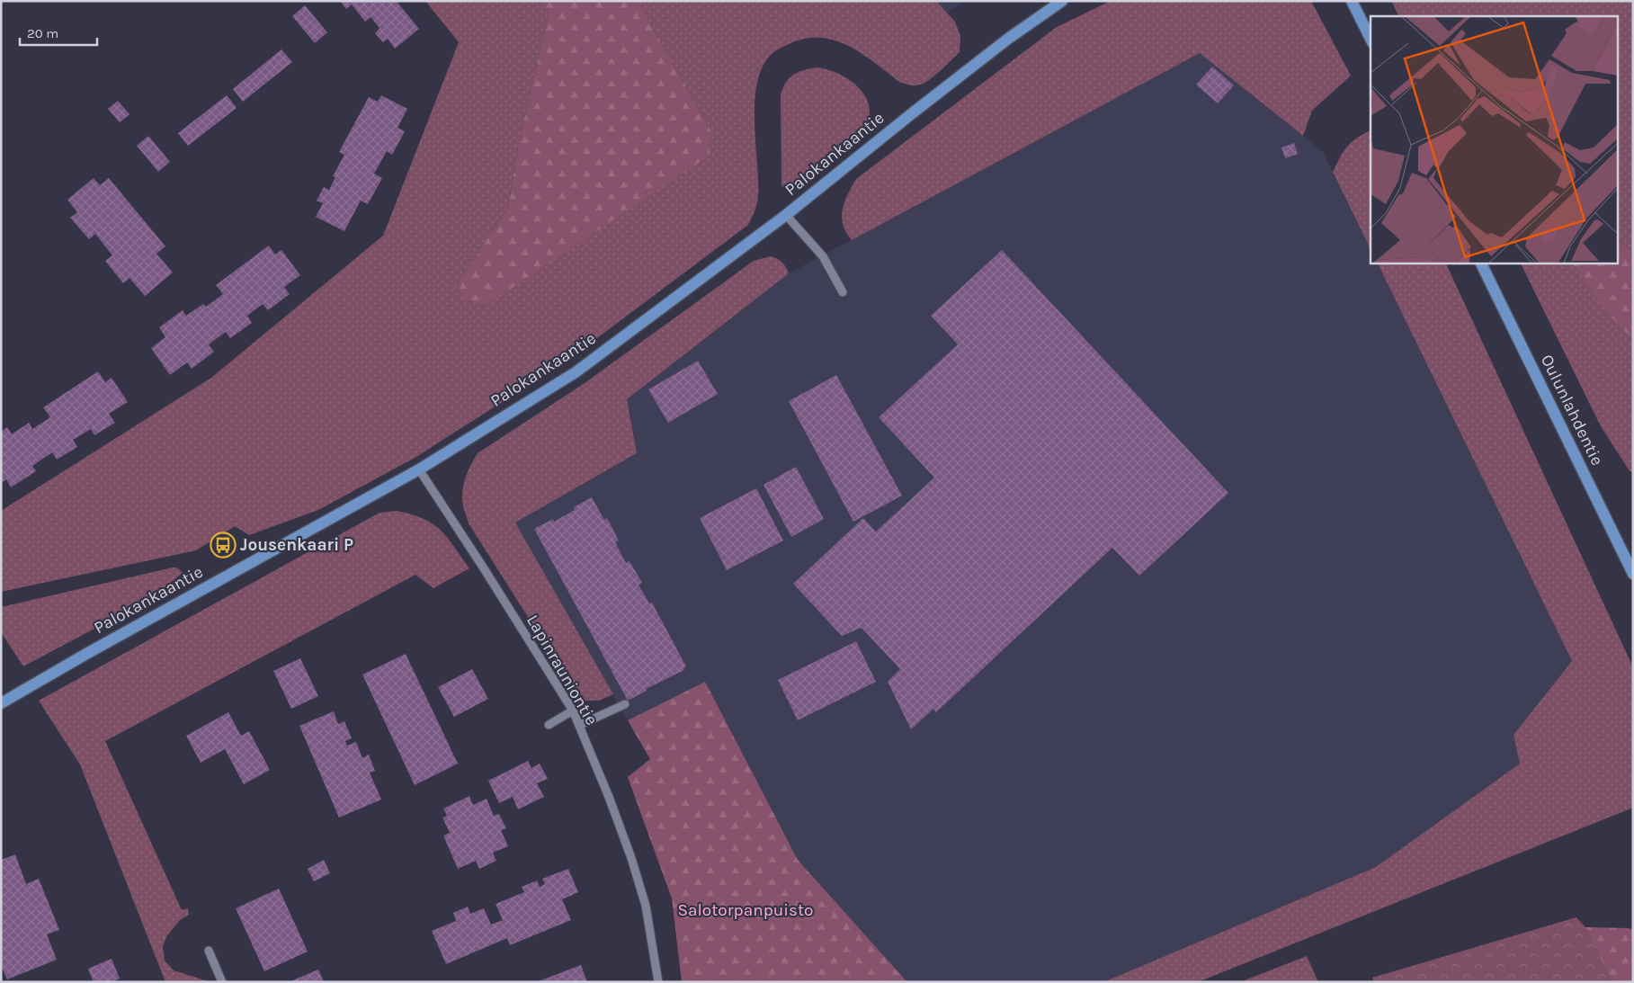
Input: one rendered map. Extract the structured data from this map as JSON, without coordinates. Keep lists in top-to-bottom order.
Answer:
{
  "streets": {
    "main road": ["Palokankaantie", "Oulunlahdentie"],
    "street": ["Lapinrauniontie"]
  },
  "crossings": [
    ["Palokankaantie", "Lapinrauniontie"]
  ],
  "parks": ["Salotorpanpuisto"],
  "places": {
    "bus stop": ["Jousenkaari P"]
  },
  "scale_bar": "20 m"
}
